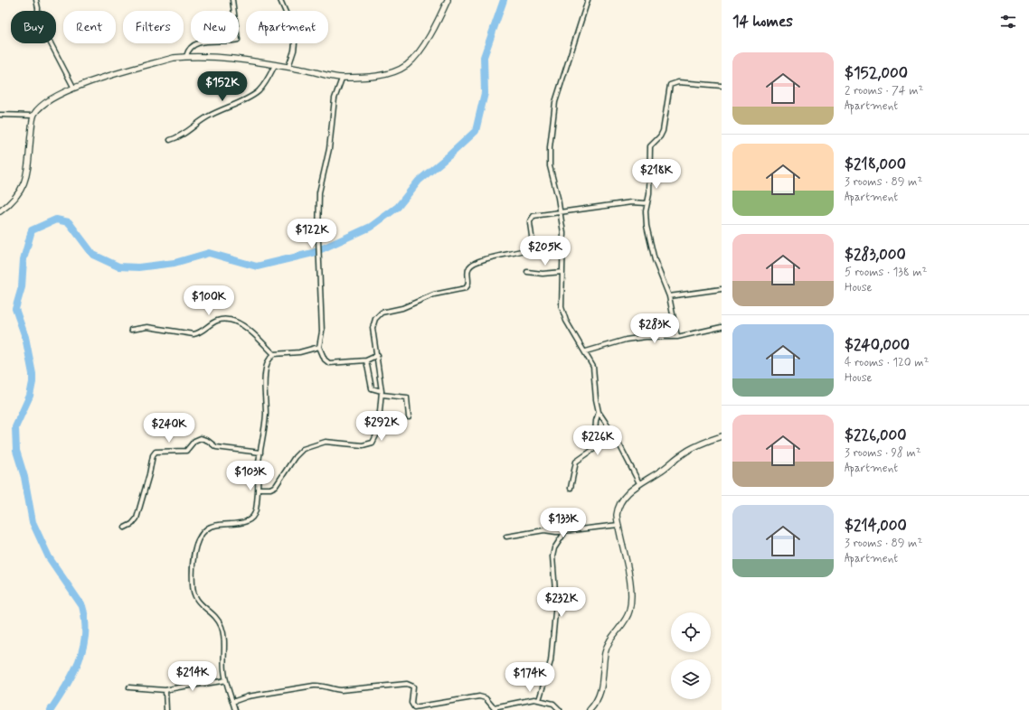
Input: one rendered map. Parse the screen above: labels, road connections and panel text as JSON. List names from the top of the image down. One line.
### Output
{"page":{"heading":"14 homes","chip":["Buy","Rent","Filters","New","Apartment"],"list":[{"name":"$152,000","note":"2 rooms · 74 m² · Apartment"},{"name":"$218,000","note":"3 rooms · 89 m² · Apartment"},{"name":"$283,000","note":"5 rooms · 138 m² · House"},{"name":"$240,000","note":"4 rooms · 120 m² · House"},{"name":"$226,000","note":"3 rooms · 98 m² · Apartment"},{"name":"$214,000","note":"3 rooms · 89 m² · Apartment"}],"price":["$152K","$218K","$122K","$205K","$100K","$283K","$292K","$240K","$226K","$103K","$133K","$232K","$214K","$174K"]}}
